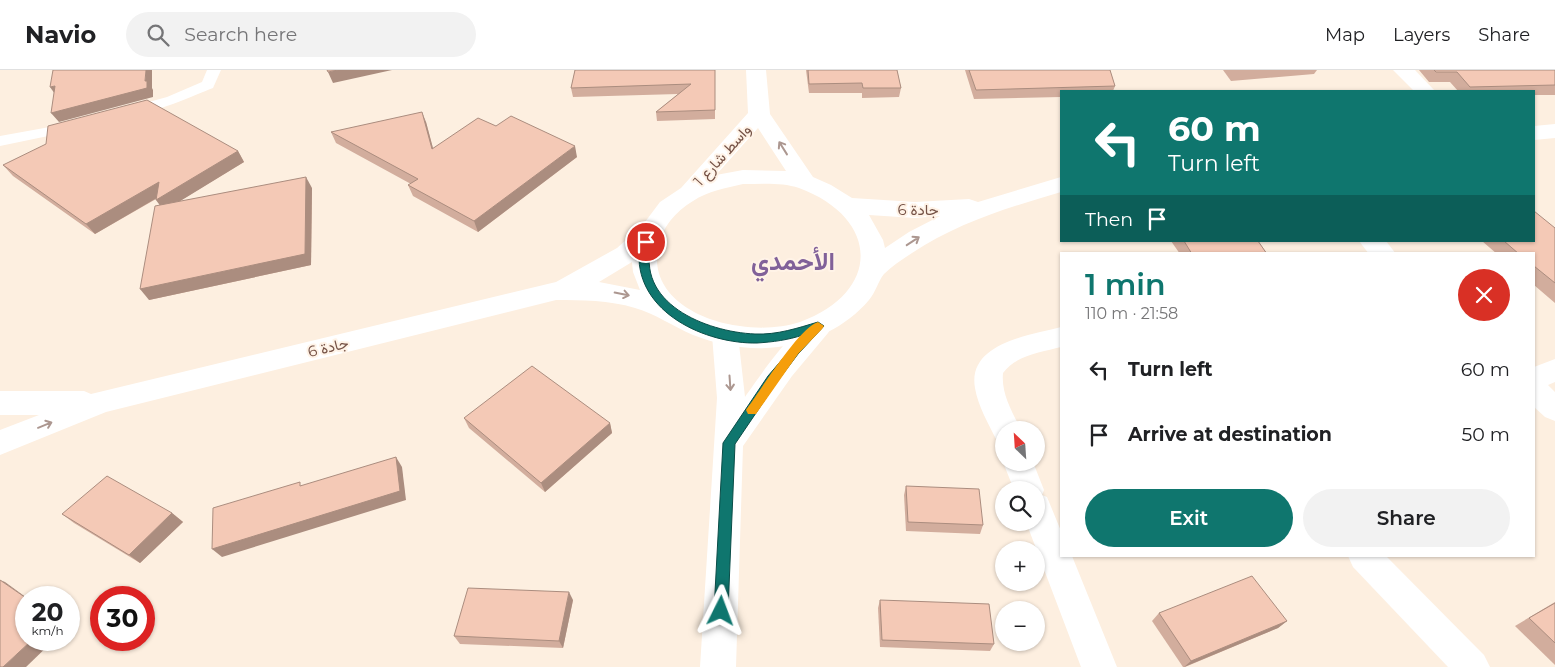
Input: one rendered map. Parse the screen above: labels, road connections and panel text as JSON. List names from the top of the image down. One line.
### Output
{"streets":{"main road":["واسط شارع 1","جادة 6"]},"districts":["الأحمدي"],"north":"top left","page":{"header":"Navio","search":"Search here","nav":["Map","Layers","Share"],"turn":["60 m","Turn left"],"then":"Then","heading":["1 min","110 m · 21:58"],"list":[{"name":"Turn left","value":"60 m"},{"name":"Arrive at destination","value":"50 m"}],"map_buttons":["+","−"],"buttons":["Exit","Share"],"speed":"20 km/h","limit":"30"}}
